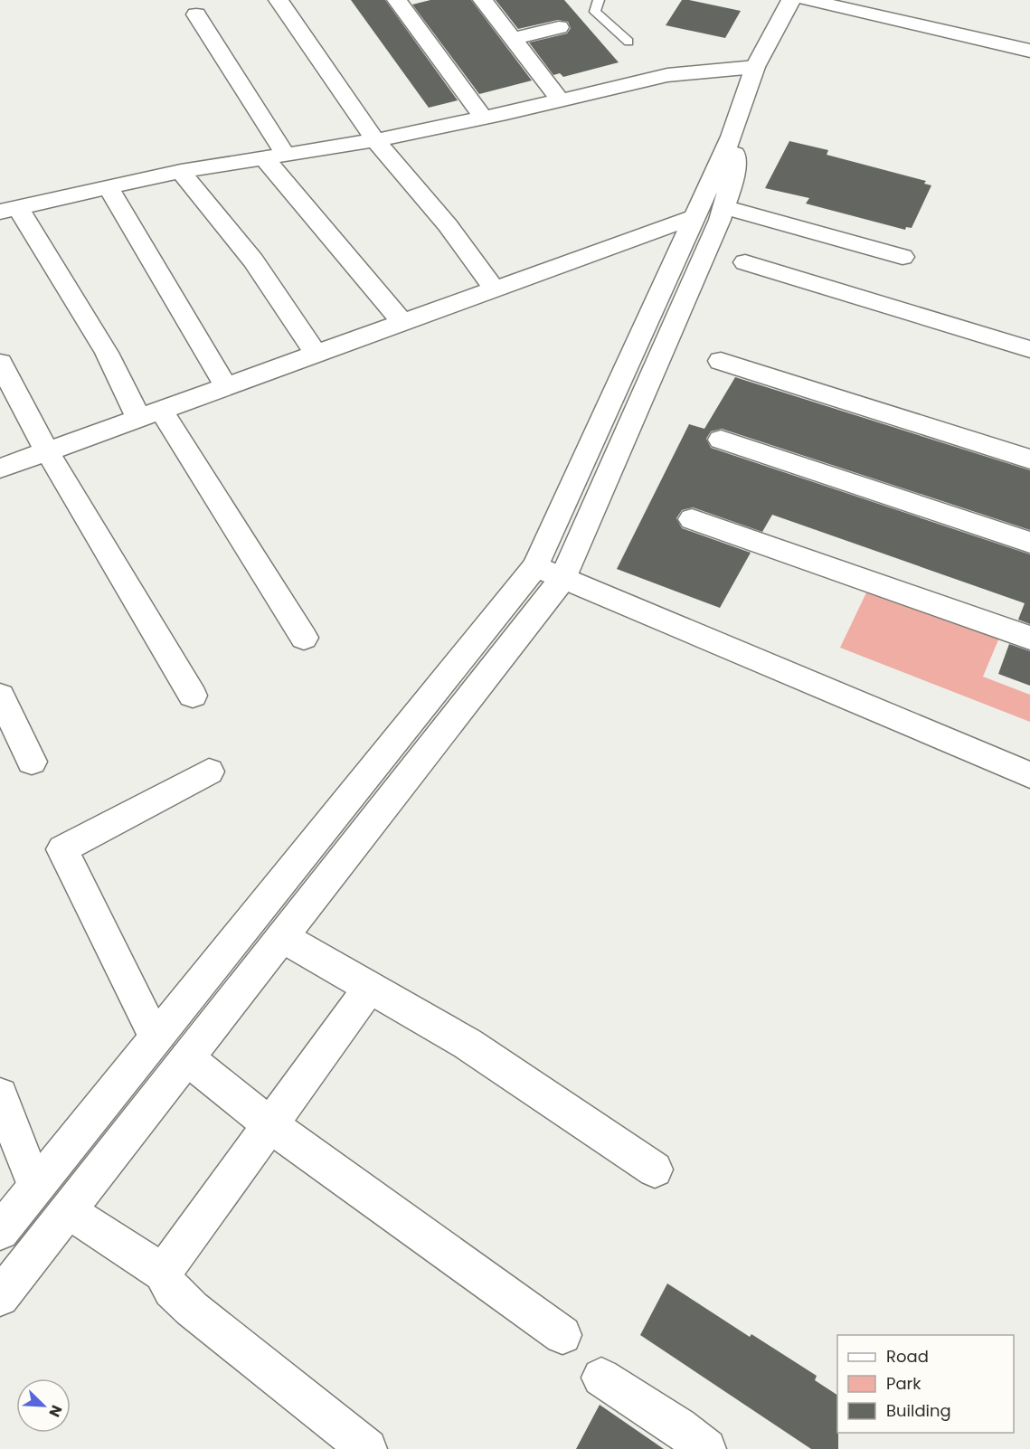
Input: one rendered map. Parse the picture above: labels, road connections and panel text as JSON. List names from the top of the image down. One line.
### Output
{"legend":["Road","Park","Building"],"north":"bottom right"}
